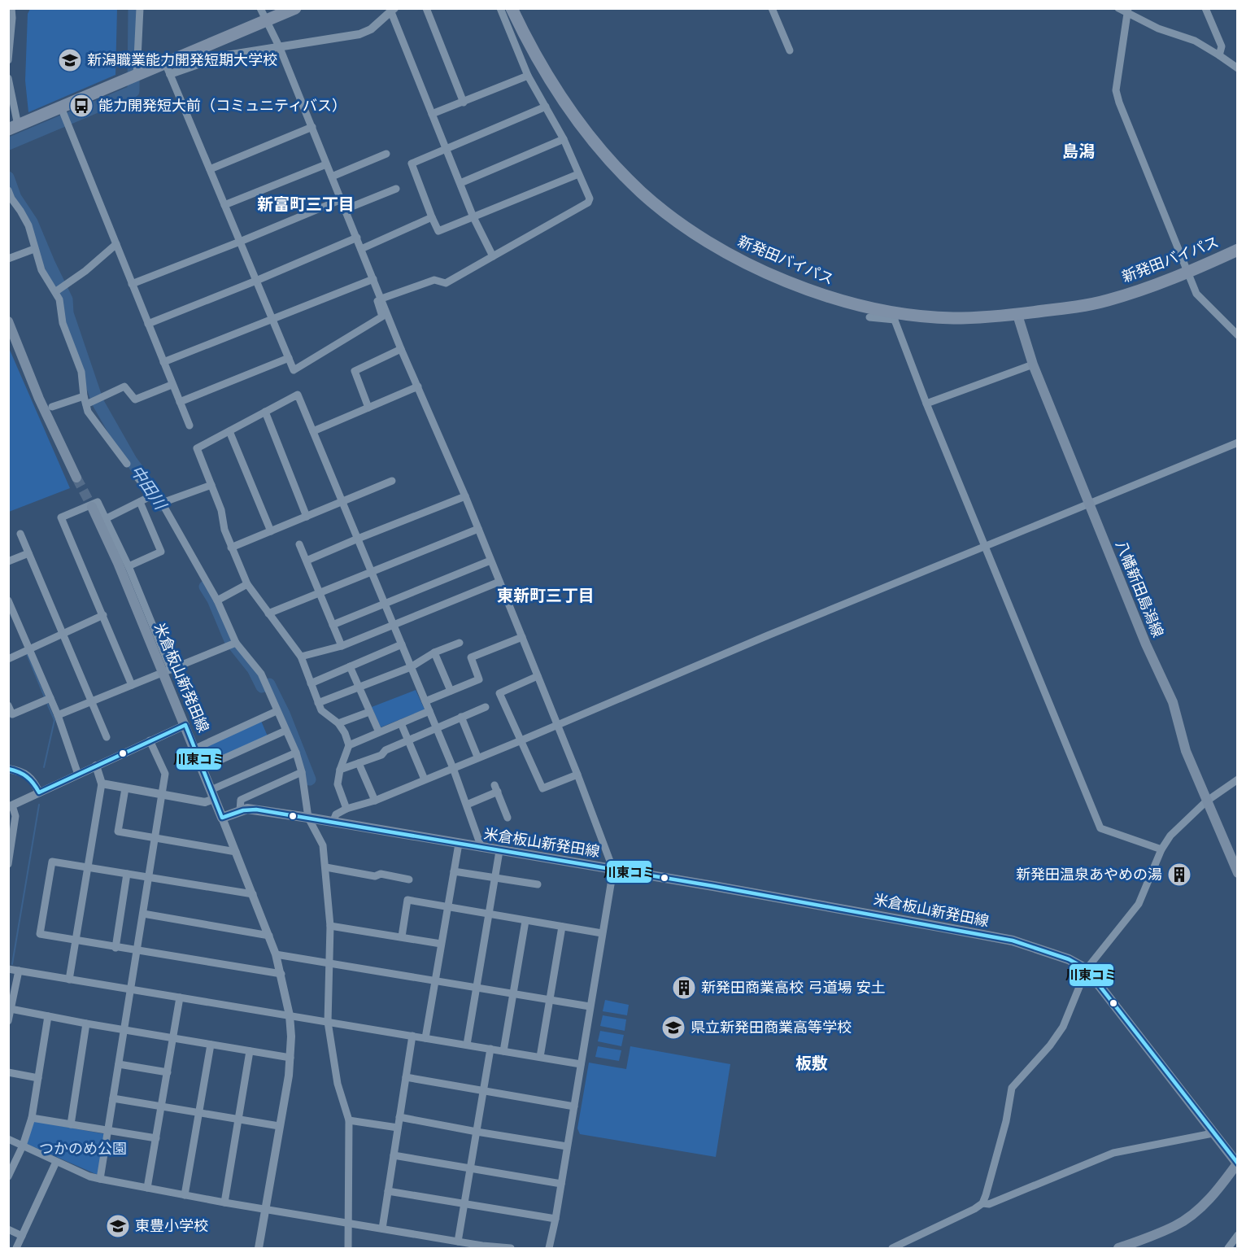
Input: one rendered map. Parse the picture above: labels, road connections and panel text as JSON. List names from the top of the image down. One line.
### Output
{"streets":{"highway":["新発田バイパス"],"main road":["八幡新田島潟線","米倉板山新発田線"]},"crossings":[["新発田バイパス","八幡新田島潟線"]],"districts":["島潟","新富町三丁目","東新町三丁目","板敷"],"water":["中田川"],"parks":["つかのめ公園"],"places":{"school or university":["新潟職業能力開発短期大学校","県立新発田商業高等学校","東豊小学校"],"bus stop":["能力開発短大前（コミュニティバス）"],"building":["新発田温泉あやめの湯","新発田商業高校 弓道場 安土"]},"lines":["transit line 川東コミ"]}
